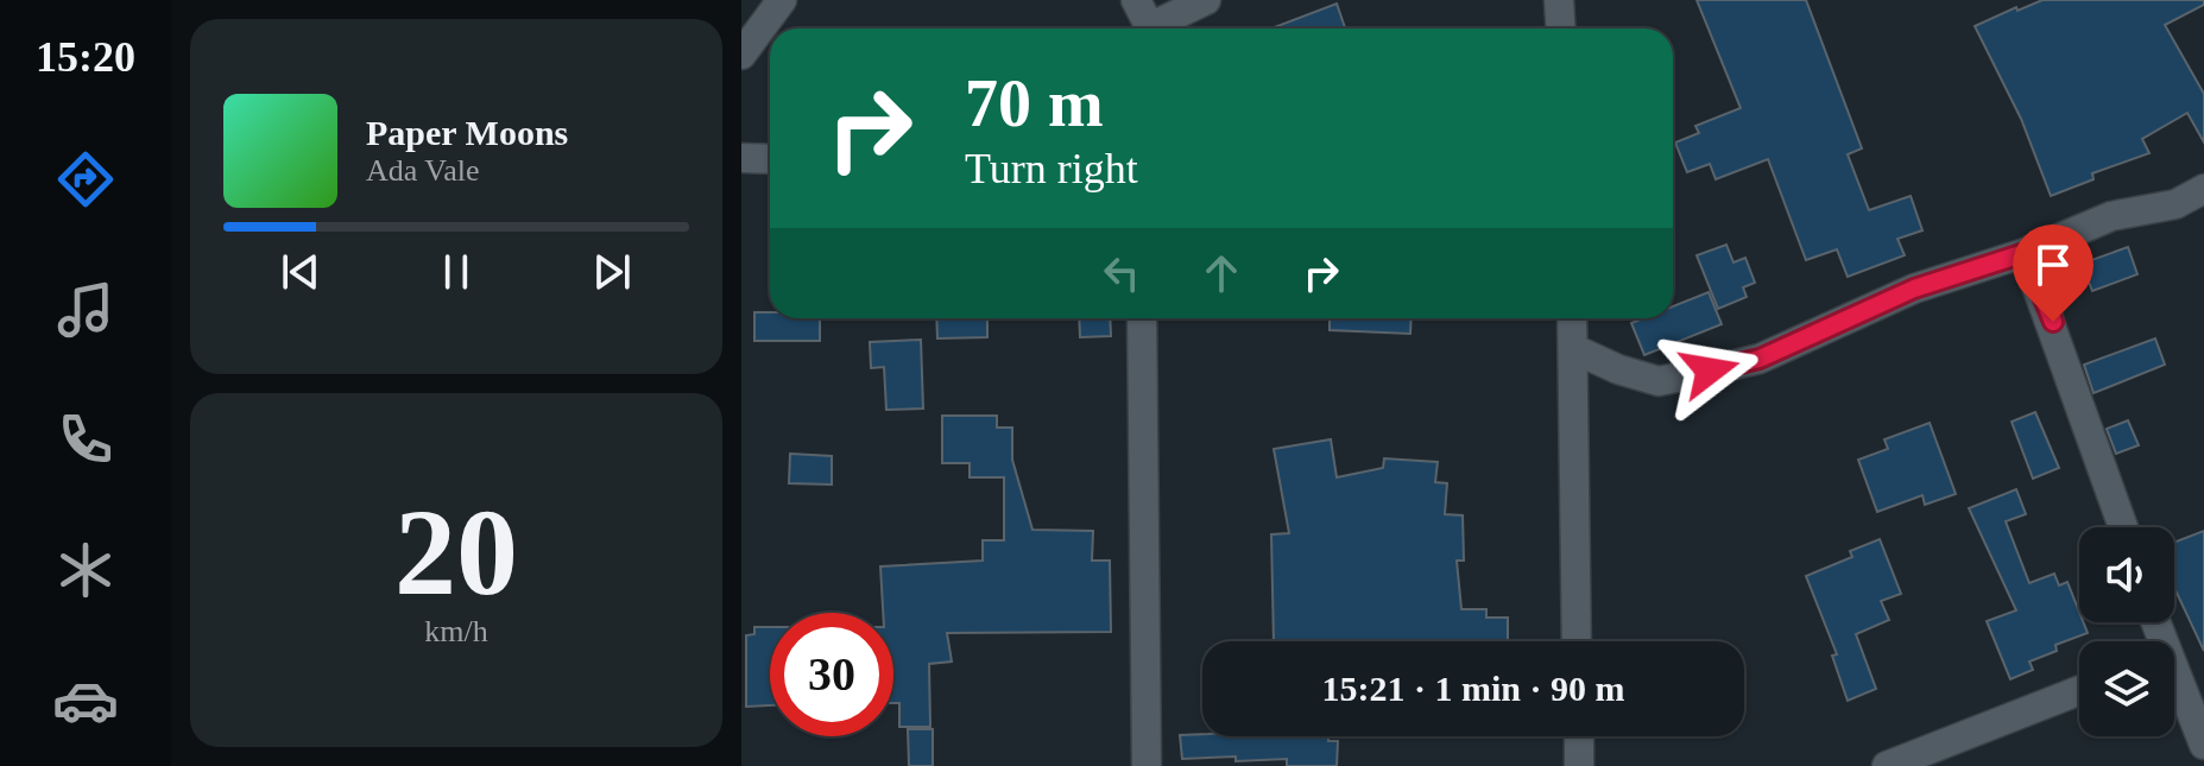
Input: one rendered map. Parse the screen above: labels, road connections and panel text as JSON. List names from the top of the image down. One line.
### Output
{"page":{"tabs":"15:20","turn":["70 m","Turn right"],"song":["Paper Moons","Ada Vale"],"tile":["20","km/h"],"limit":"30","trip":"15:21 · 1 min · 90 m"}}
